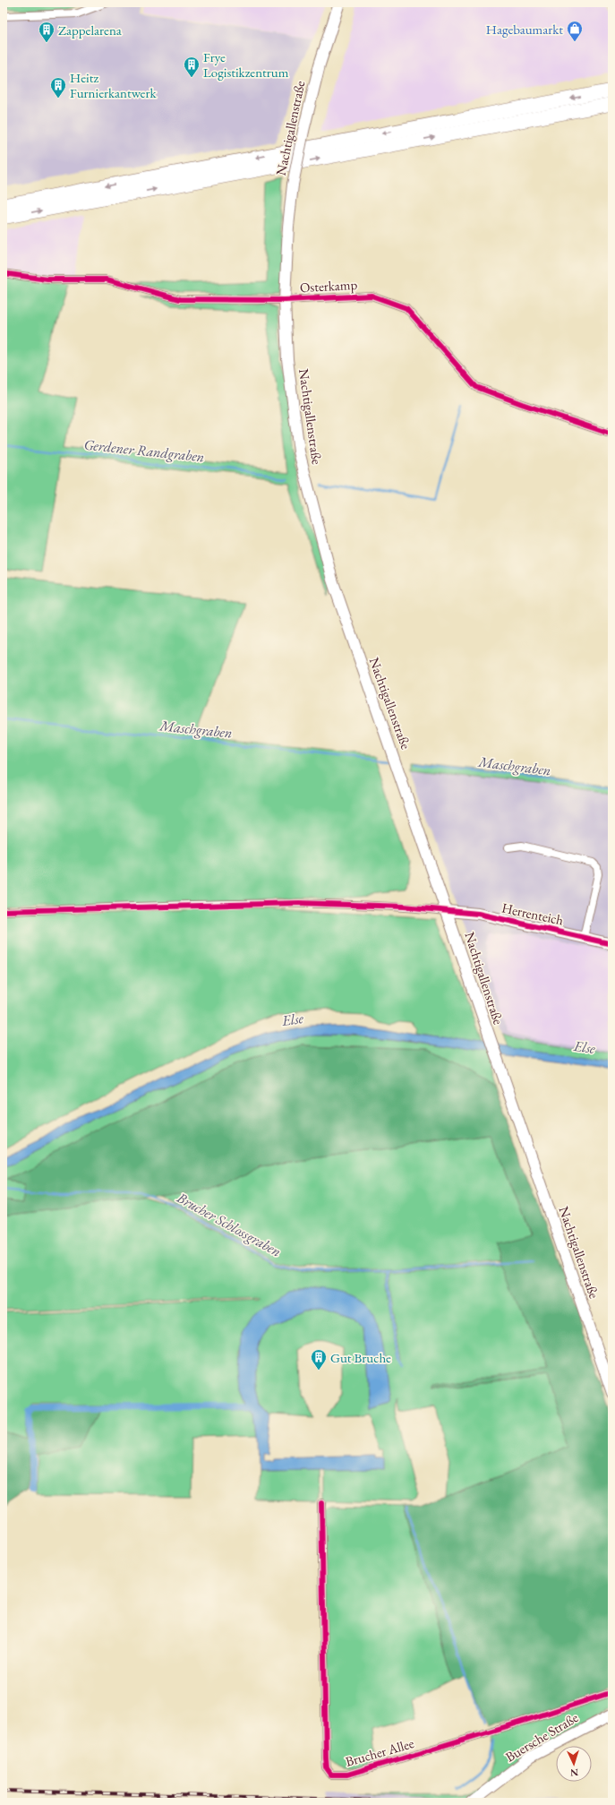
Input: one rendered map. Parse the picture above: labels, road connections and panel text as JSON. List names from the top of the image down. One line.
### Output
{"streets":{"main road":["Nachtigallenstraße","Herrenteich","Buersche Straße"],"street":["Osterkamp","Brucher Allee"]},"crossings":[["Nachtigallenstraße","Osterkamp"],["Nachtigallenstraße","Herrenteich"]],"water":["Gerdener Randgraben","Maschgraben","Else","Brucher Schlossgraben"],"places":{"shop":["Hagebaumarkt"],"building":["Zappelarena","Frye Logistikzentrum","Heitz Furnierkantwerk","Gut Bruche"]},"north":"bottom"}
